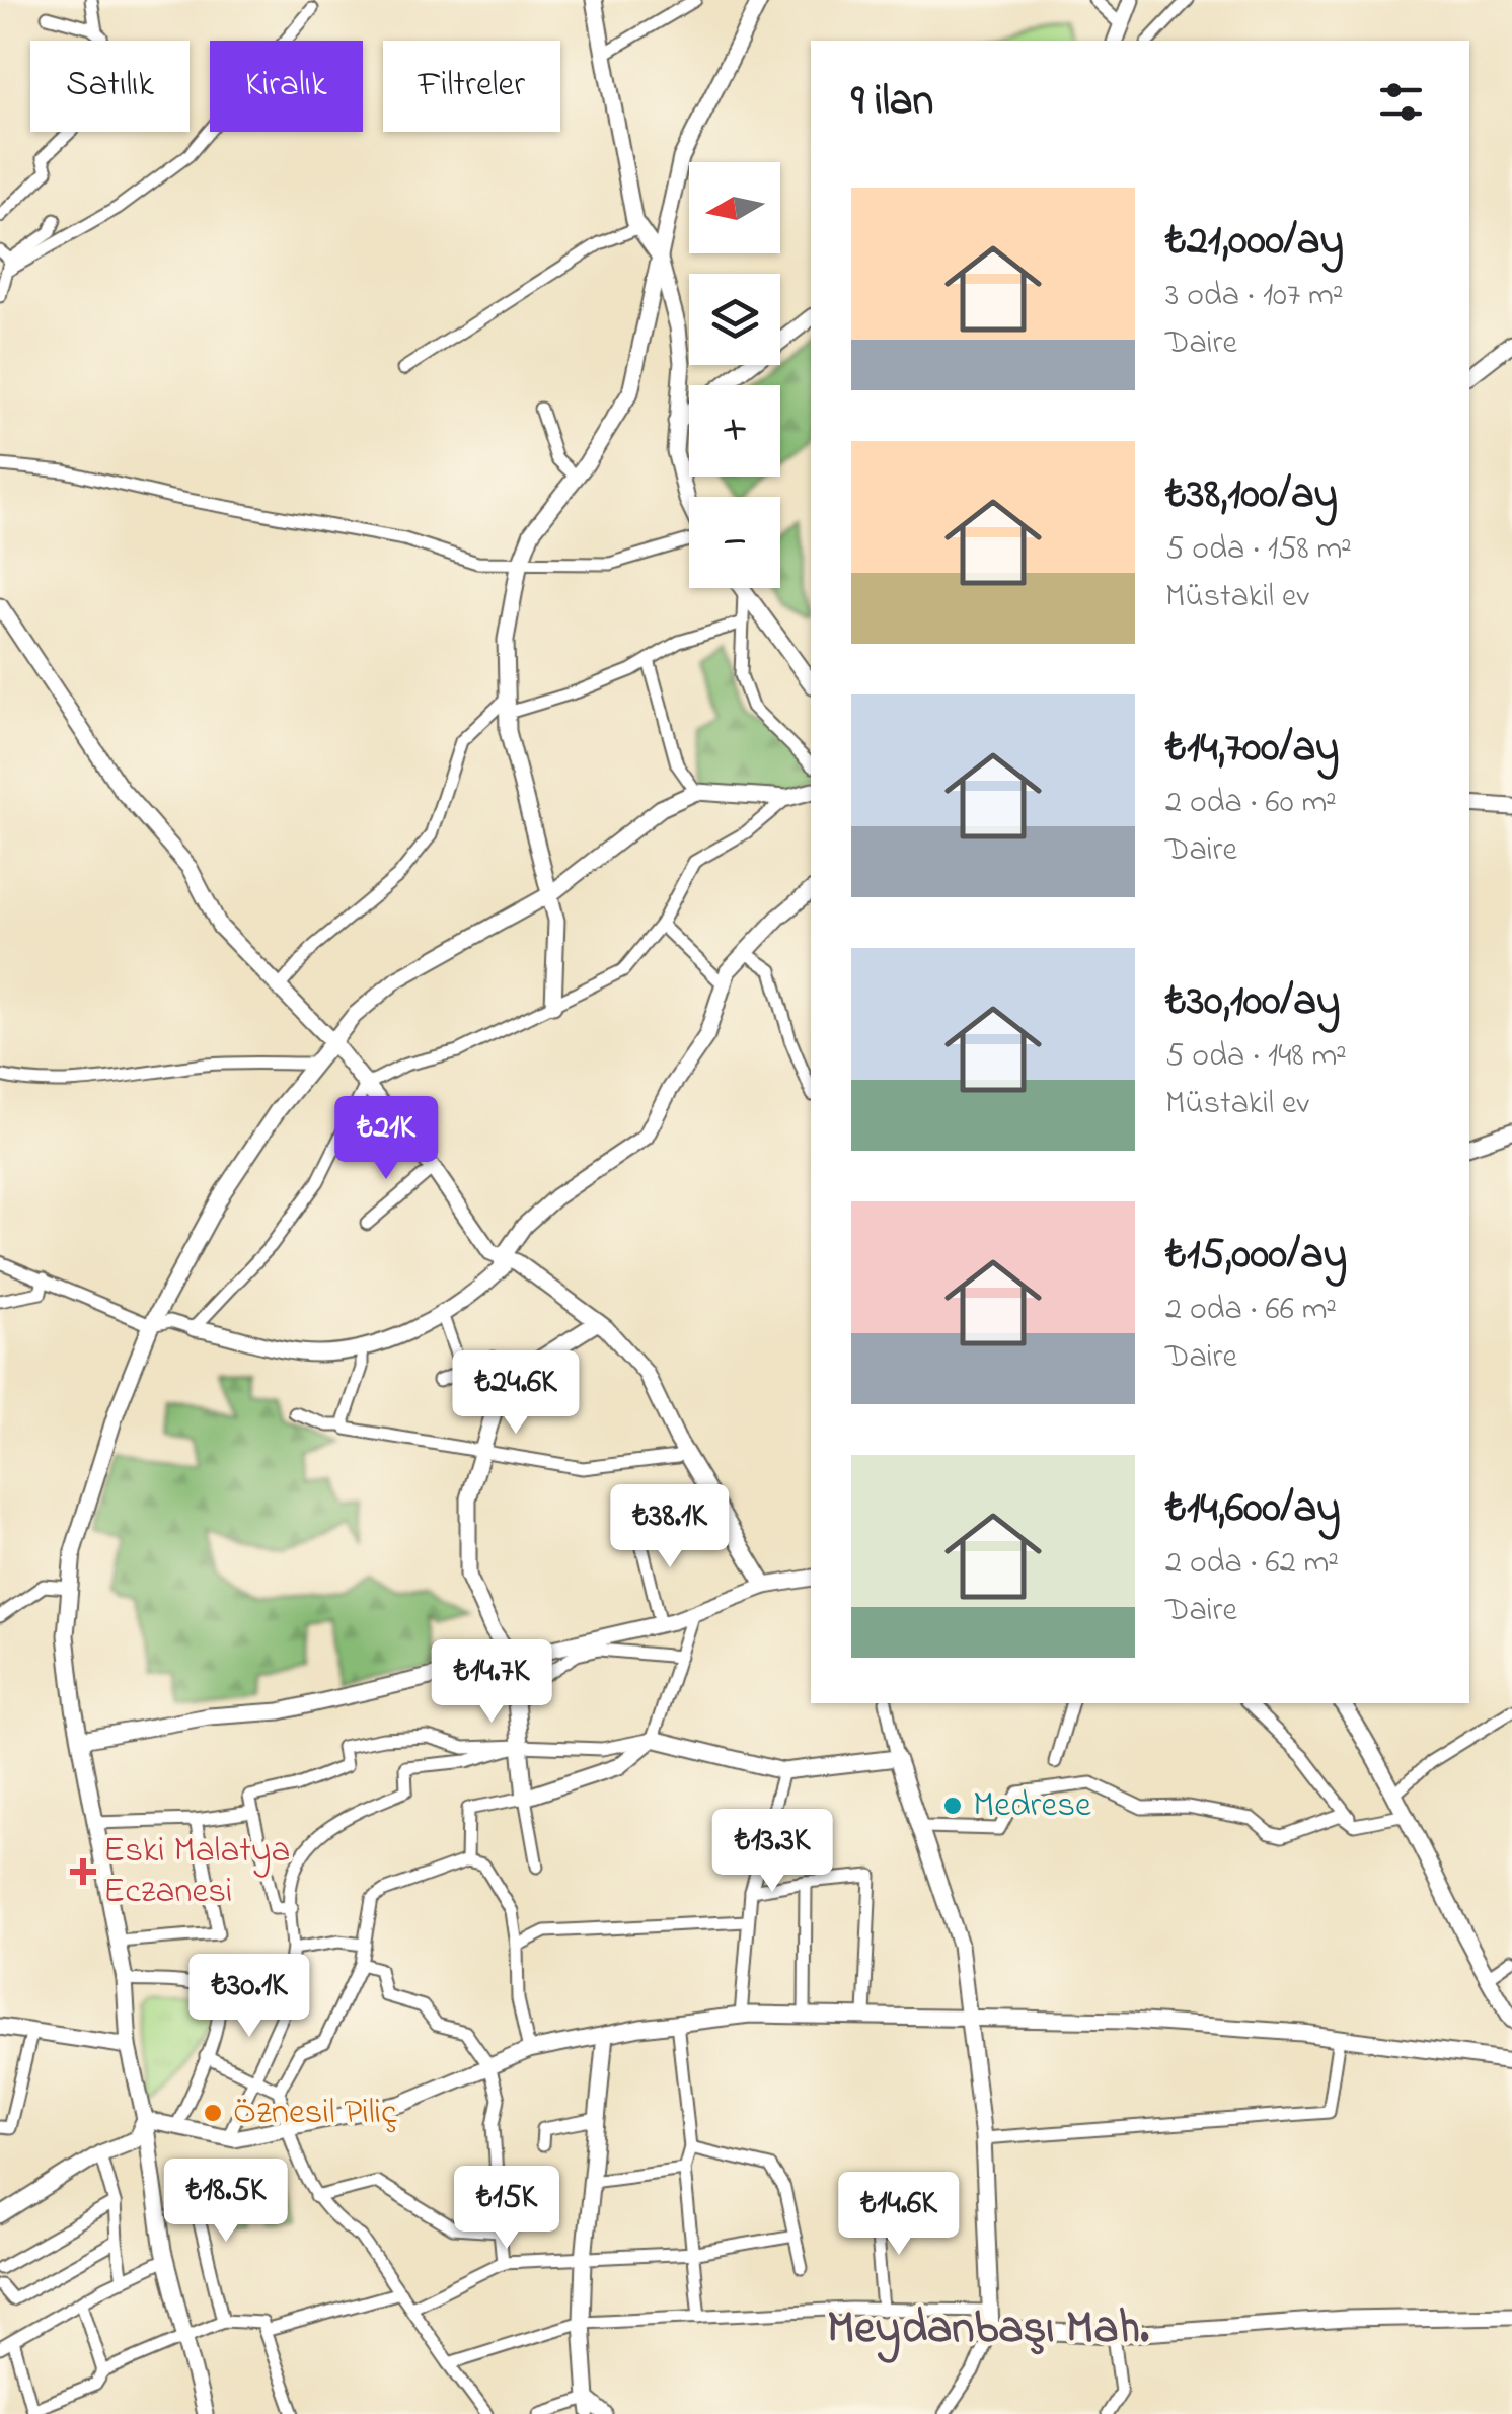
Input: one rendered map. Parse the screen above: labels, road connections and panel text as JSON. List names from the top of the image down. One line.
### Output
{"districts":["Meydanbaşı Mah."],"places":{"other":["Medrese","Öznesil Piliç"],"health":["Eski Malatya Eczanesi"]},"north":"left","page":{"chip":["Satılık","Kiralık","Filtreler"],"heading":"9 ilan","map_buttons":["+","−"],"list":[{"name":"₺21,000/ay","note":"3 oda · 107 m² · Daire"},{"name":"₺38,100/ay","note":"5 oda · 158 m² · Müstakil ev"},{"name":"₺14,700/ay","note":"2 oda · 60 m² · Daire"},{"name":"₺30,100/ay","note":"5 oda · 148 m² · Müstakil ev"},{"name":"₺15,000/ay","note":"2 oda · 66 m² · Daire"},{"name":"₺14,600/ay","note":"2 oda · 62 m² · Daire"}],"price":["₺21K","₺24.6K","₺38.1K","₺14.7K","₺13.3K","₺30.1K","₺18.5K","₺15K","₺14.6K"]}}
